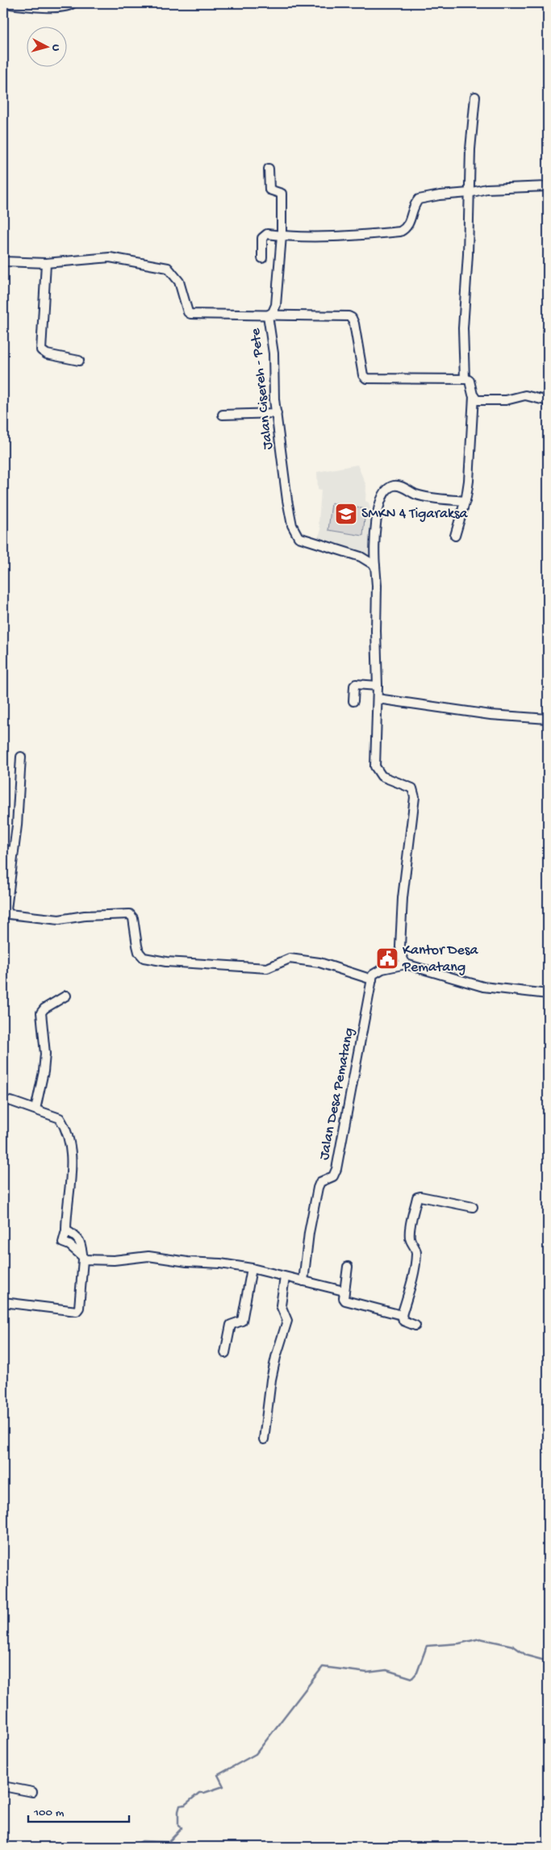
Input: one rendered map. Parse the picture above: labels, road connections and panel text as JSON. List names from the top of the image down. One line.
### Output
{"streets":{"street":["Jalan Cisereh - Pete","Jalan Desa Pematang"]},"places":{"school or university":["SMKN 4 Tigaraksa"],"public building":["Kantor Desa Pematang"]},"scale_bar":"100 m","north":"right"}
